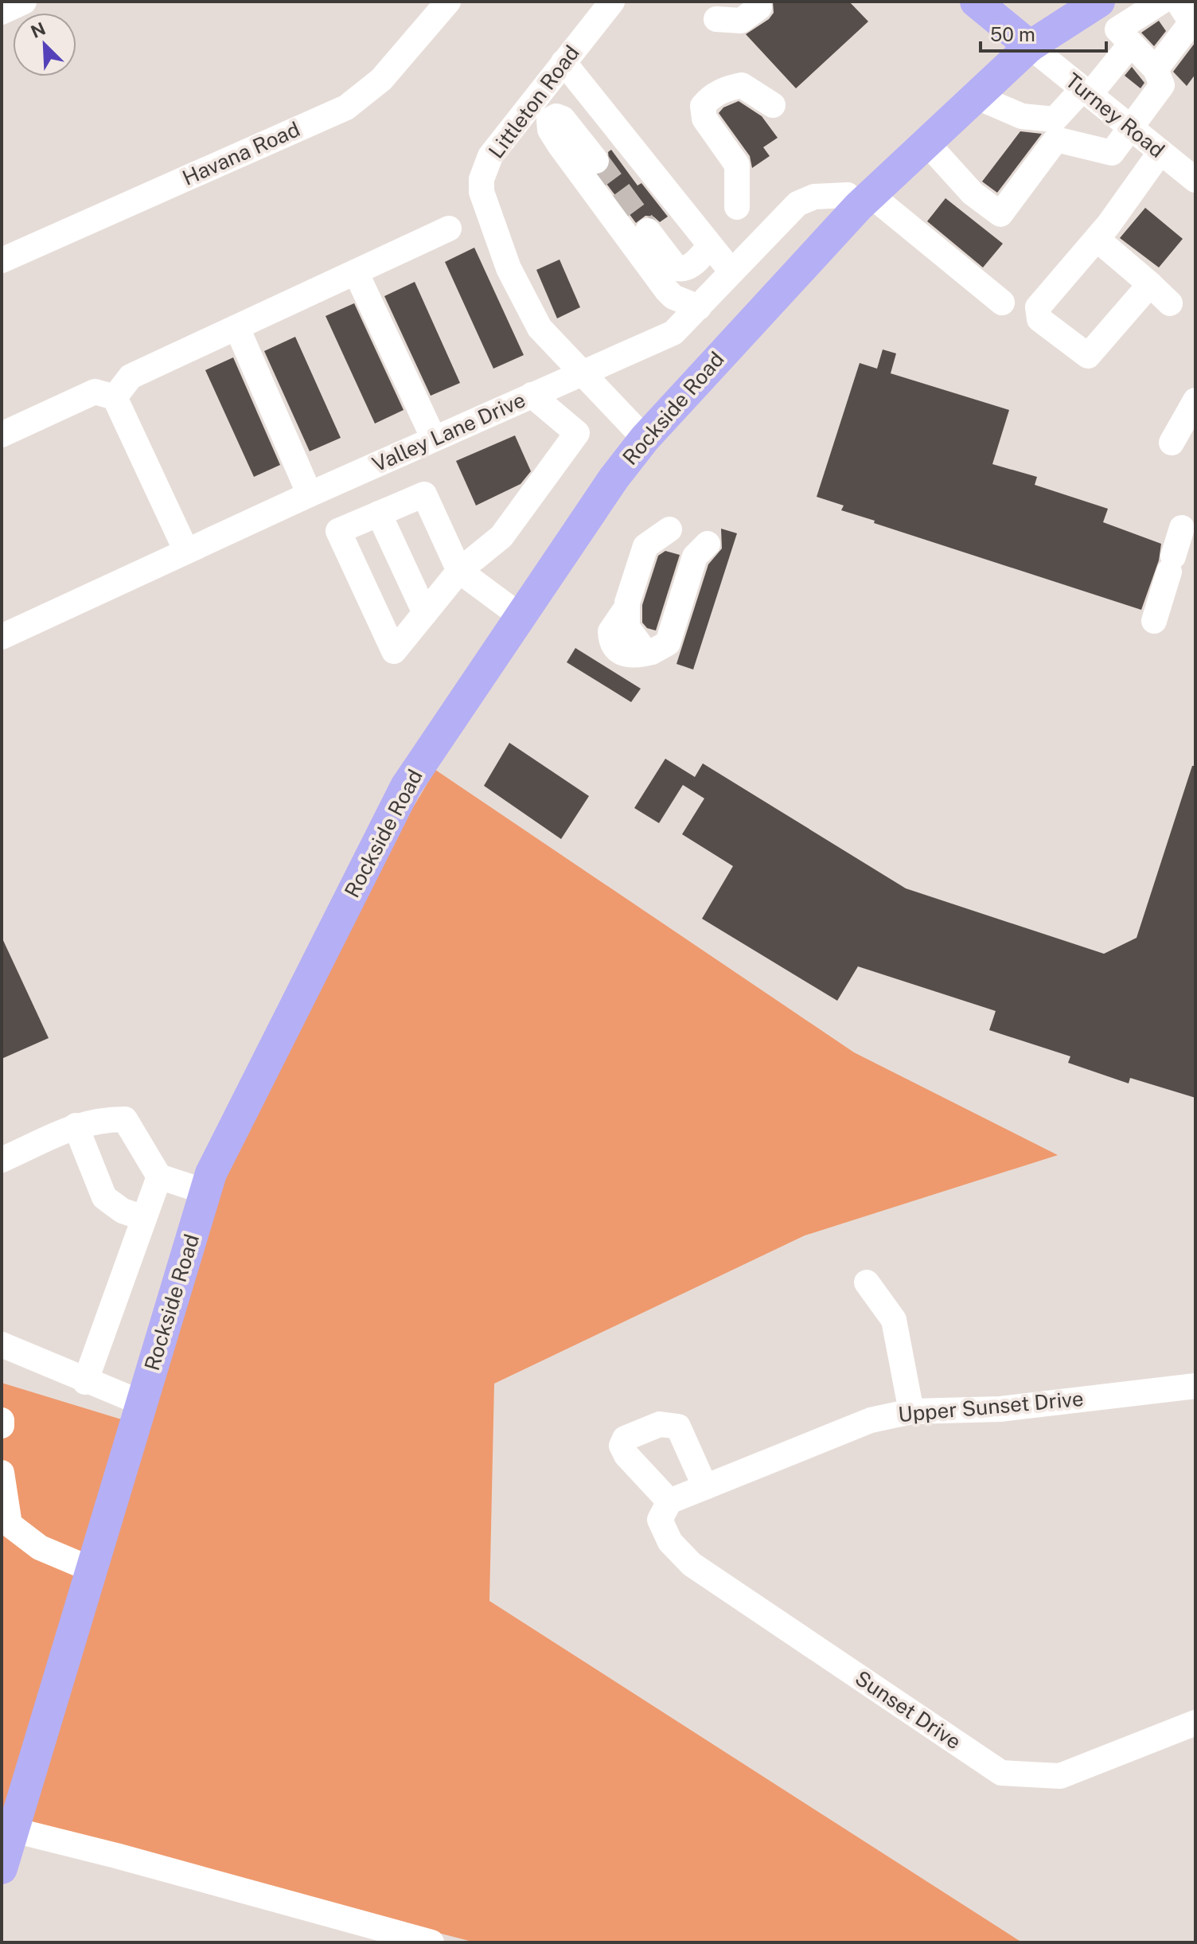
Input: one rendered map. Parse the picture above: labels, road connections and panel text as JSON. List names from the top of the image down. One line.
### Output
{"streets":{"main road":["Turney Road","Rockside Road"],"street":["Littleton Road","Havana Road","Valley Lane Drive","Upper Sunset Drive","Sunset Drive"]},"crossings":[["Littleton Road","Rockside Road"],["Littleton Road","Valley Lane Drive"],["Turney Road","Rockside Road"],["Rockside Road","Valley Lane Drive"],["Upper Sunset Drive","Sunset Drive"]],"scale_bar":"50 m","north":"top left"}
